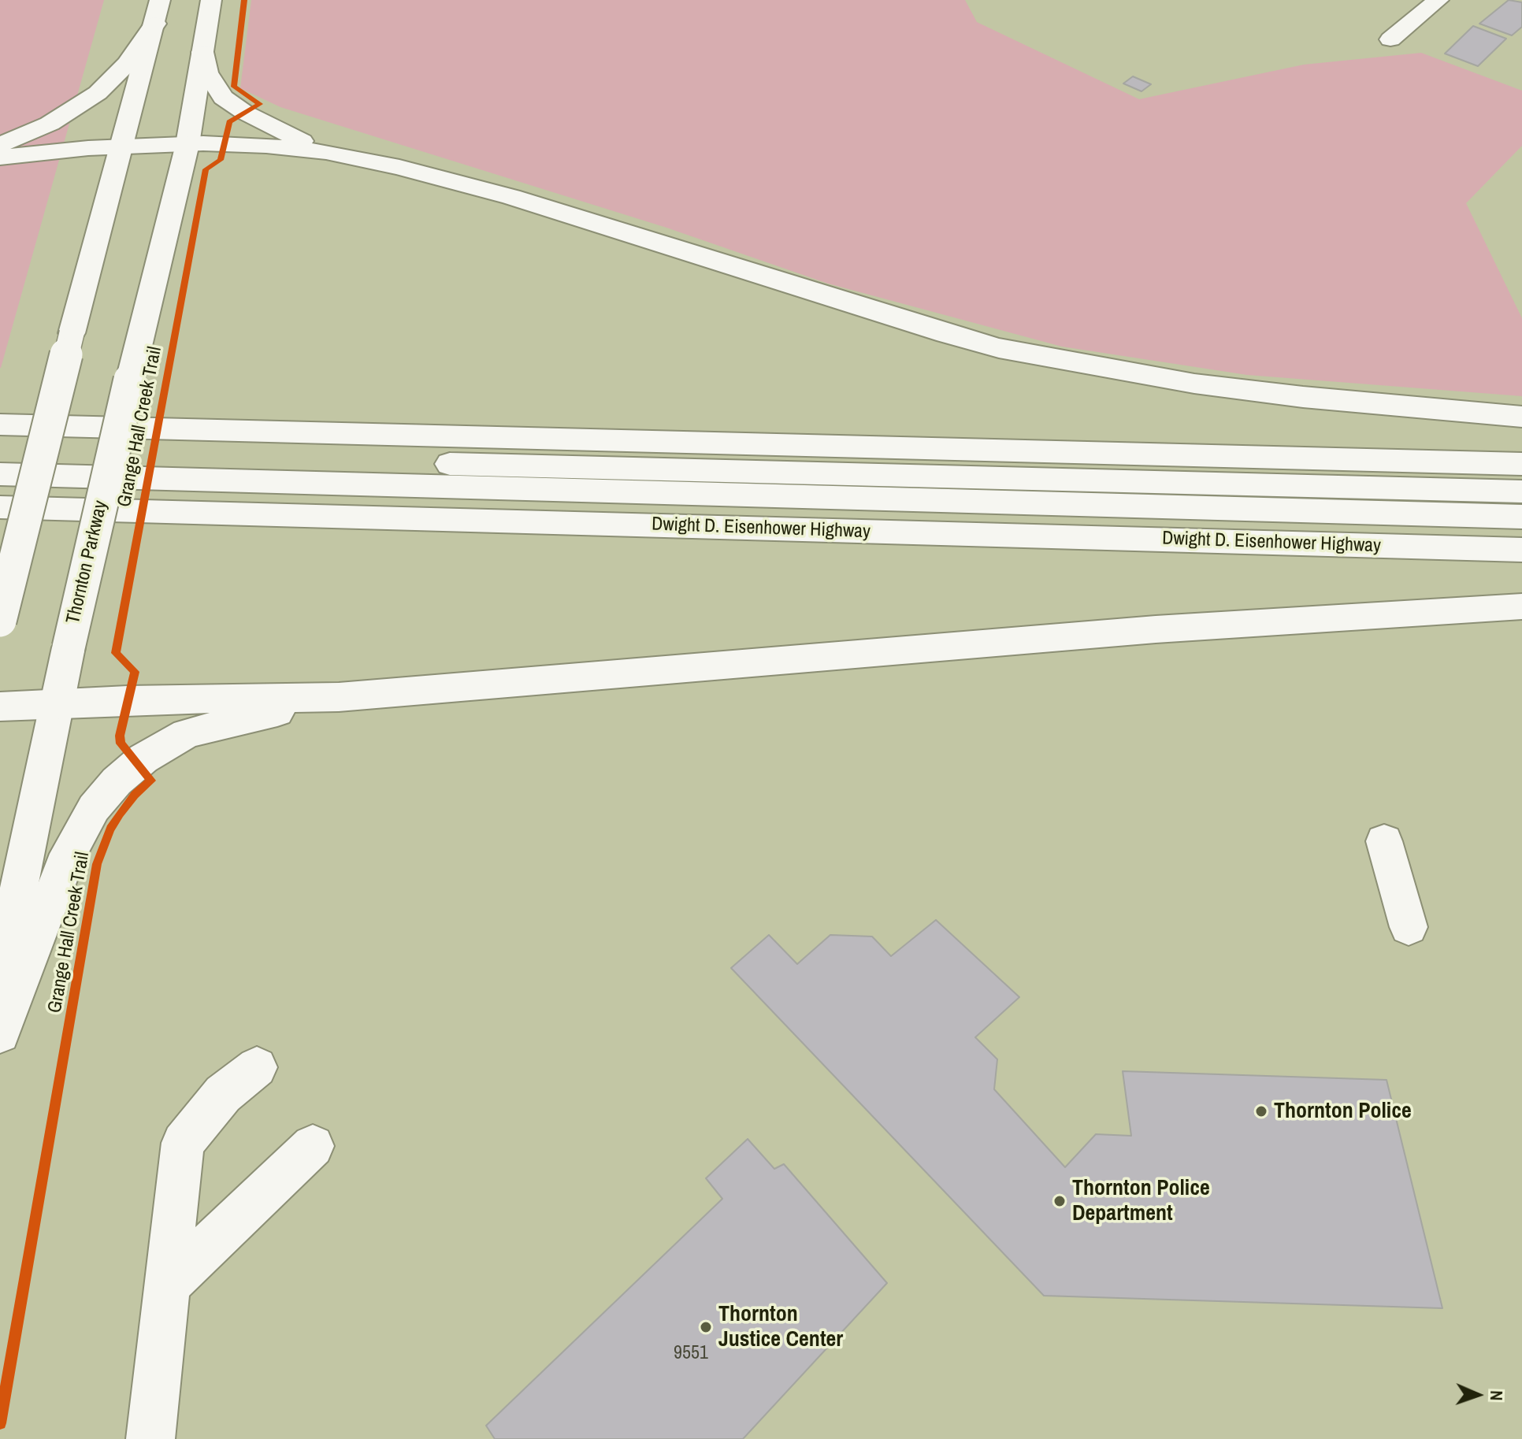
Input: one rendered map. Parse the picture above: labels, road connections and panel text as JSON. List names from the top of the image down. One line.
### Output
{"streets":{"main road":["Dwight D. Eisenhower Highway","Thornton Parkway"],"cycle path":["Grange Hall Creek Trail"]},"places":["Thornton Police","Thornton Police Department","Thornton Justice Center"],"house_numbers":["9551"],"north":"right"}
